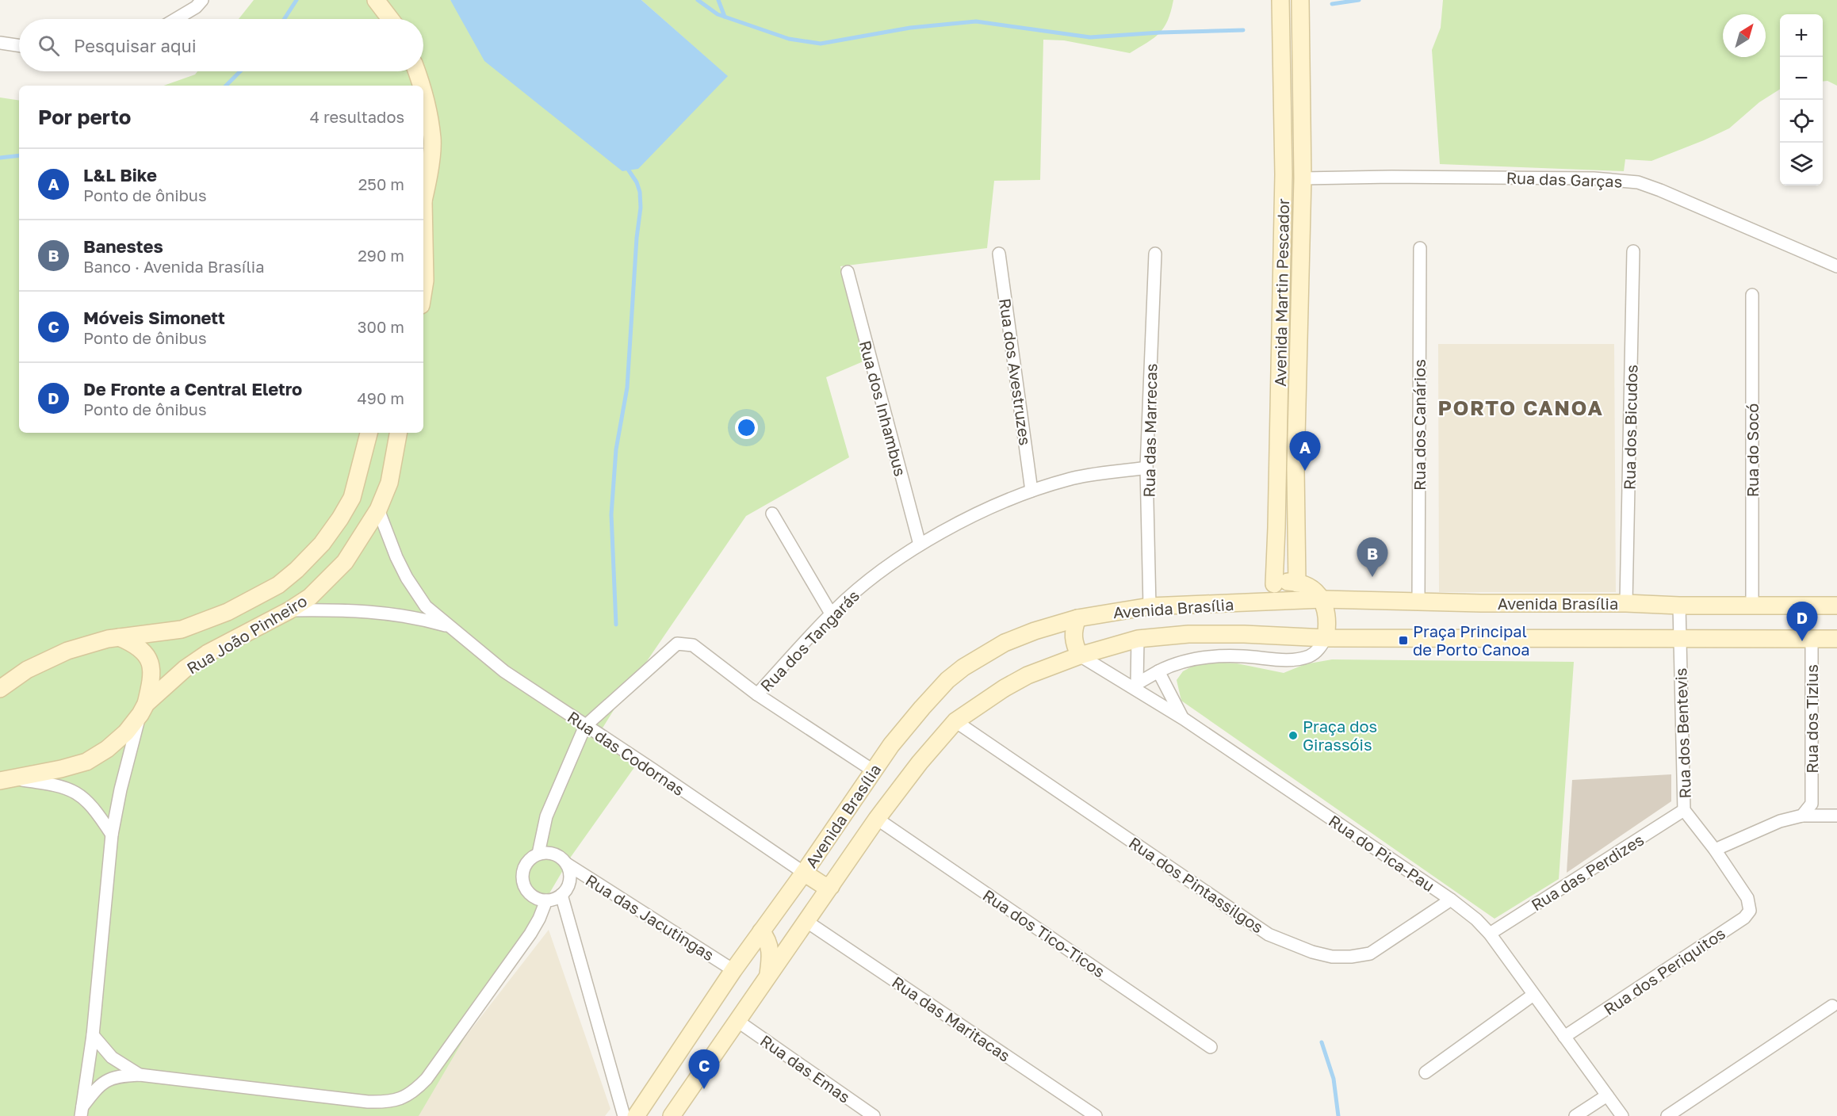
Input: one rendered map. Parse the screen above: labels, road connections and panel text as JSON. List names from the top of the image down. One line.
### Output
{"streets":{"street":["Rua das Garças","Avenida Martin Pescador","Rua dos Avestruzes","Rua dos Inhambus","Rua dos Canários","Rua dos Bicudos","Rua das Marrecas","Rua do Socó","Avenida Brasília","Rua João Pinheiro","Rua dos Tangarás","Rua dos Tizius","Rua dos Bentevis","Rua das Codornas","Rua do Pica-Pau","Rua das Perdizes","Rua dos Pintassilgos","Rua das Jacutingas","Rua dos Tico-Ticos","Rua dos Periquitos","Rua das Maritacas","Rua das Emas"]},"crossings":[["Rua das Garças","Avenida Martin Pescador"],["Rua dos Avestruzes","Rua dos Tangarás"],["Rua dos Inhambus","Rua dos Tangarás"],["Rua dos Canários","Avenida Brasília"],["Rua dos Bicudos","Avenida Brasília"],["Rua das Marrecas","Avenida Brasília"],["Rua das Marrecas","Rua dos Tangarás"],["Rua do Socó","Avenida Brasília"],["Avenida Brasília","Rua dos Tizius"],["Avenida Brasília","Rua dos Bentevis"],["Avenida Brasília","Rua das Codornas"],["Avenida Brasília","Rua do Pica-Pau"],["Avenida Brasília","Rua dos Pintassilgos"],["Avenida Brasília","Rua das Jacutingas"],["Avenida Brasília","Rua dos Tico-Ticos"],["Avenida Brasília","Rua das Maritacas"],["Avenida Brasília","Rua das Emas"],["Rua João Pinheiro","Rua das Codornas"],["Rua dos Bentevis","Rua das Perdizes"],["Rua dos Bentevis","Rua dos Periquitos"],["Rua do Pica-Pau","Rua das Perdizes"],["Rua do Pica-Pau","Rua dos Pintassilgos"],["Rua do Pica-Pau","Rua dos Periquitos"]],"districts":["PORTO CANOA"],"places":{"transit":["Praça Principal de Porto Canoa"],"other":["Praça dos Girassóis"]},"north":"top right","page":{"map_buttons":["+","−"],"search":"Pesquisar aqui","heading":["Por perto","4 resultados"],"list":[{"mark":"A","name":"L&L Bike","note":"Ponto de ônibus","value":"250 m"},{"mark":"B","name":"Banestes","note":"Banco · Avenida Brasília","value":"290 m"},{"mark":"C","name":"Móveis Simonett","note":"Ponto de ônibus","value":"300 m"},{"mark":"D","name":"De Fronte a Central Eletro","note":"Ponto de ônibus","value":"490 m"}],"pins":["A","B","D","C"]}}
